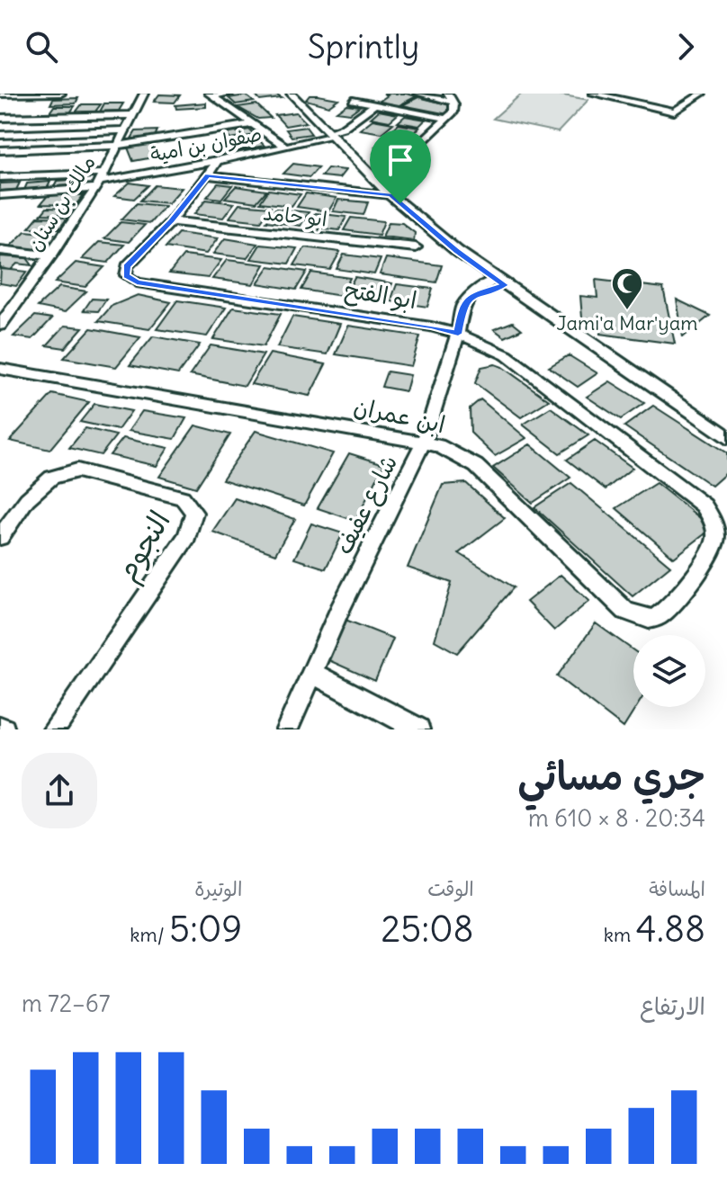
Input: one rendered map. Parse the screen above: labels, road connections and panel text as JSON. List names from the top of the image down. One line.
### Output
{"streets":{"street":["صفوان بن امية","مالك بن سنان","ابو حامد","ابو الفتح","ابن عمران","شارع عفيف","النجوم"]},"crossings":[["صفوان بن امية","مالك بن سنان"],["صفوان بن امية","ابو الفتح"],["ابو حامد","ابو الفتح"],["ابو الفتح","ابن عمران"],["ابو الفتح","شارع عفيف"],["ابن عمران","شارع عفيف"]],"places":{"mosque":["Jami'a Mar'yam"]},"page":{"header":"Sprintly","heading":["جري مسائي","20:34 · 8 × 610 m"],"stats":[["المسافة","4.88 km"],["الوقت","25:08"],["الوتيرة","5:09 /km"]],"chart":["الارتفاع","67–72 m"]}}
